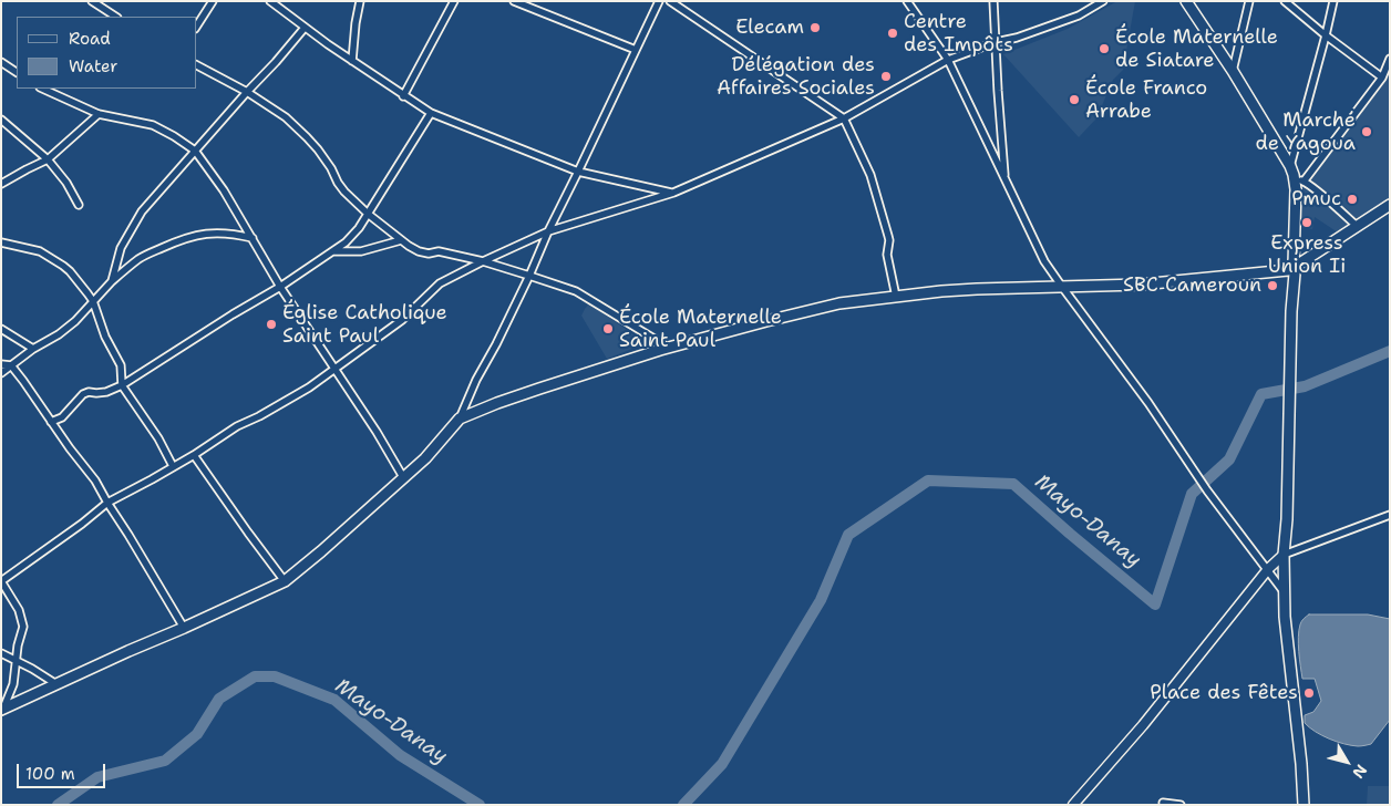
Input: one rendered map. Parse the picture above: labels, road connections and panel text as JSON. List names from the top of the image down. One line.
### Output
{"water":["Mayo-Danay"],"places":["Elecam","Centre des Impôts","École Maternelle de Siatare","Délégation des Affaires Sociales","École Franco Arrabe","Marché de Yagoua","Pmuc","Express Union Ii","SBC Cameroun","Église Catholique Saint Paul","École Maternelle Saint Paul","Place des Fêtes"],"legend":["Road","Water"],"scale_bar":"100 m","north":"bottom right"}
